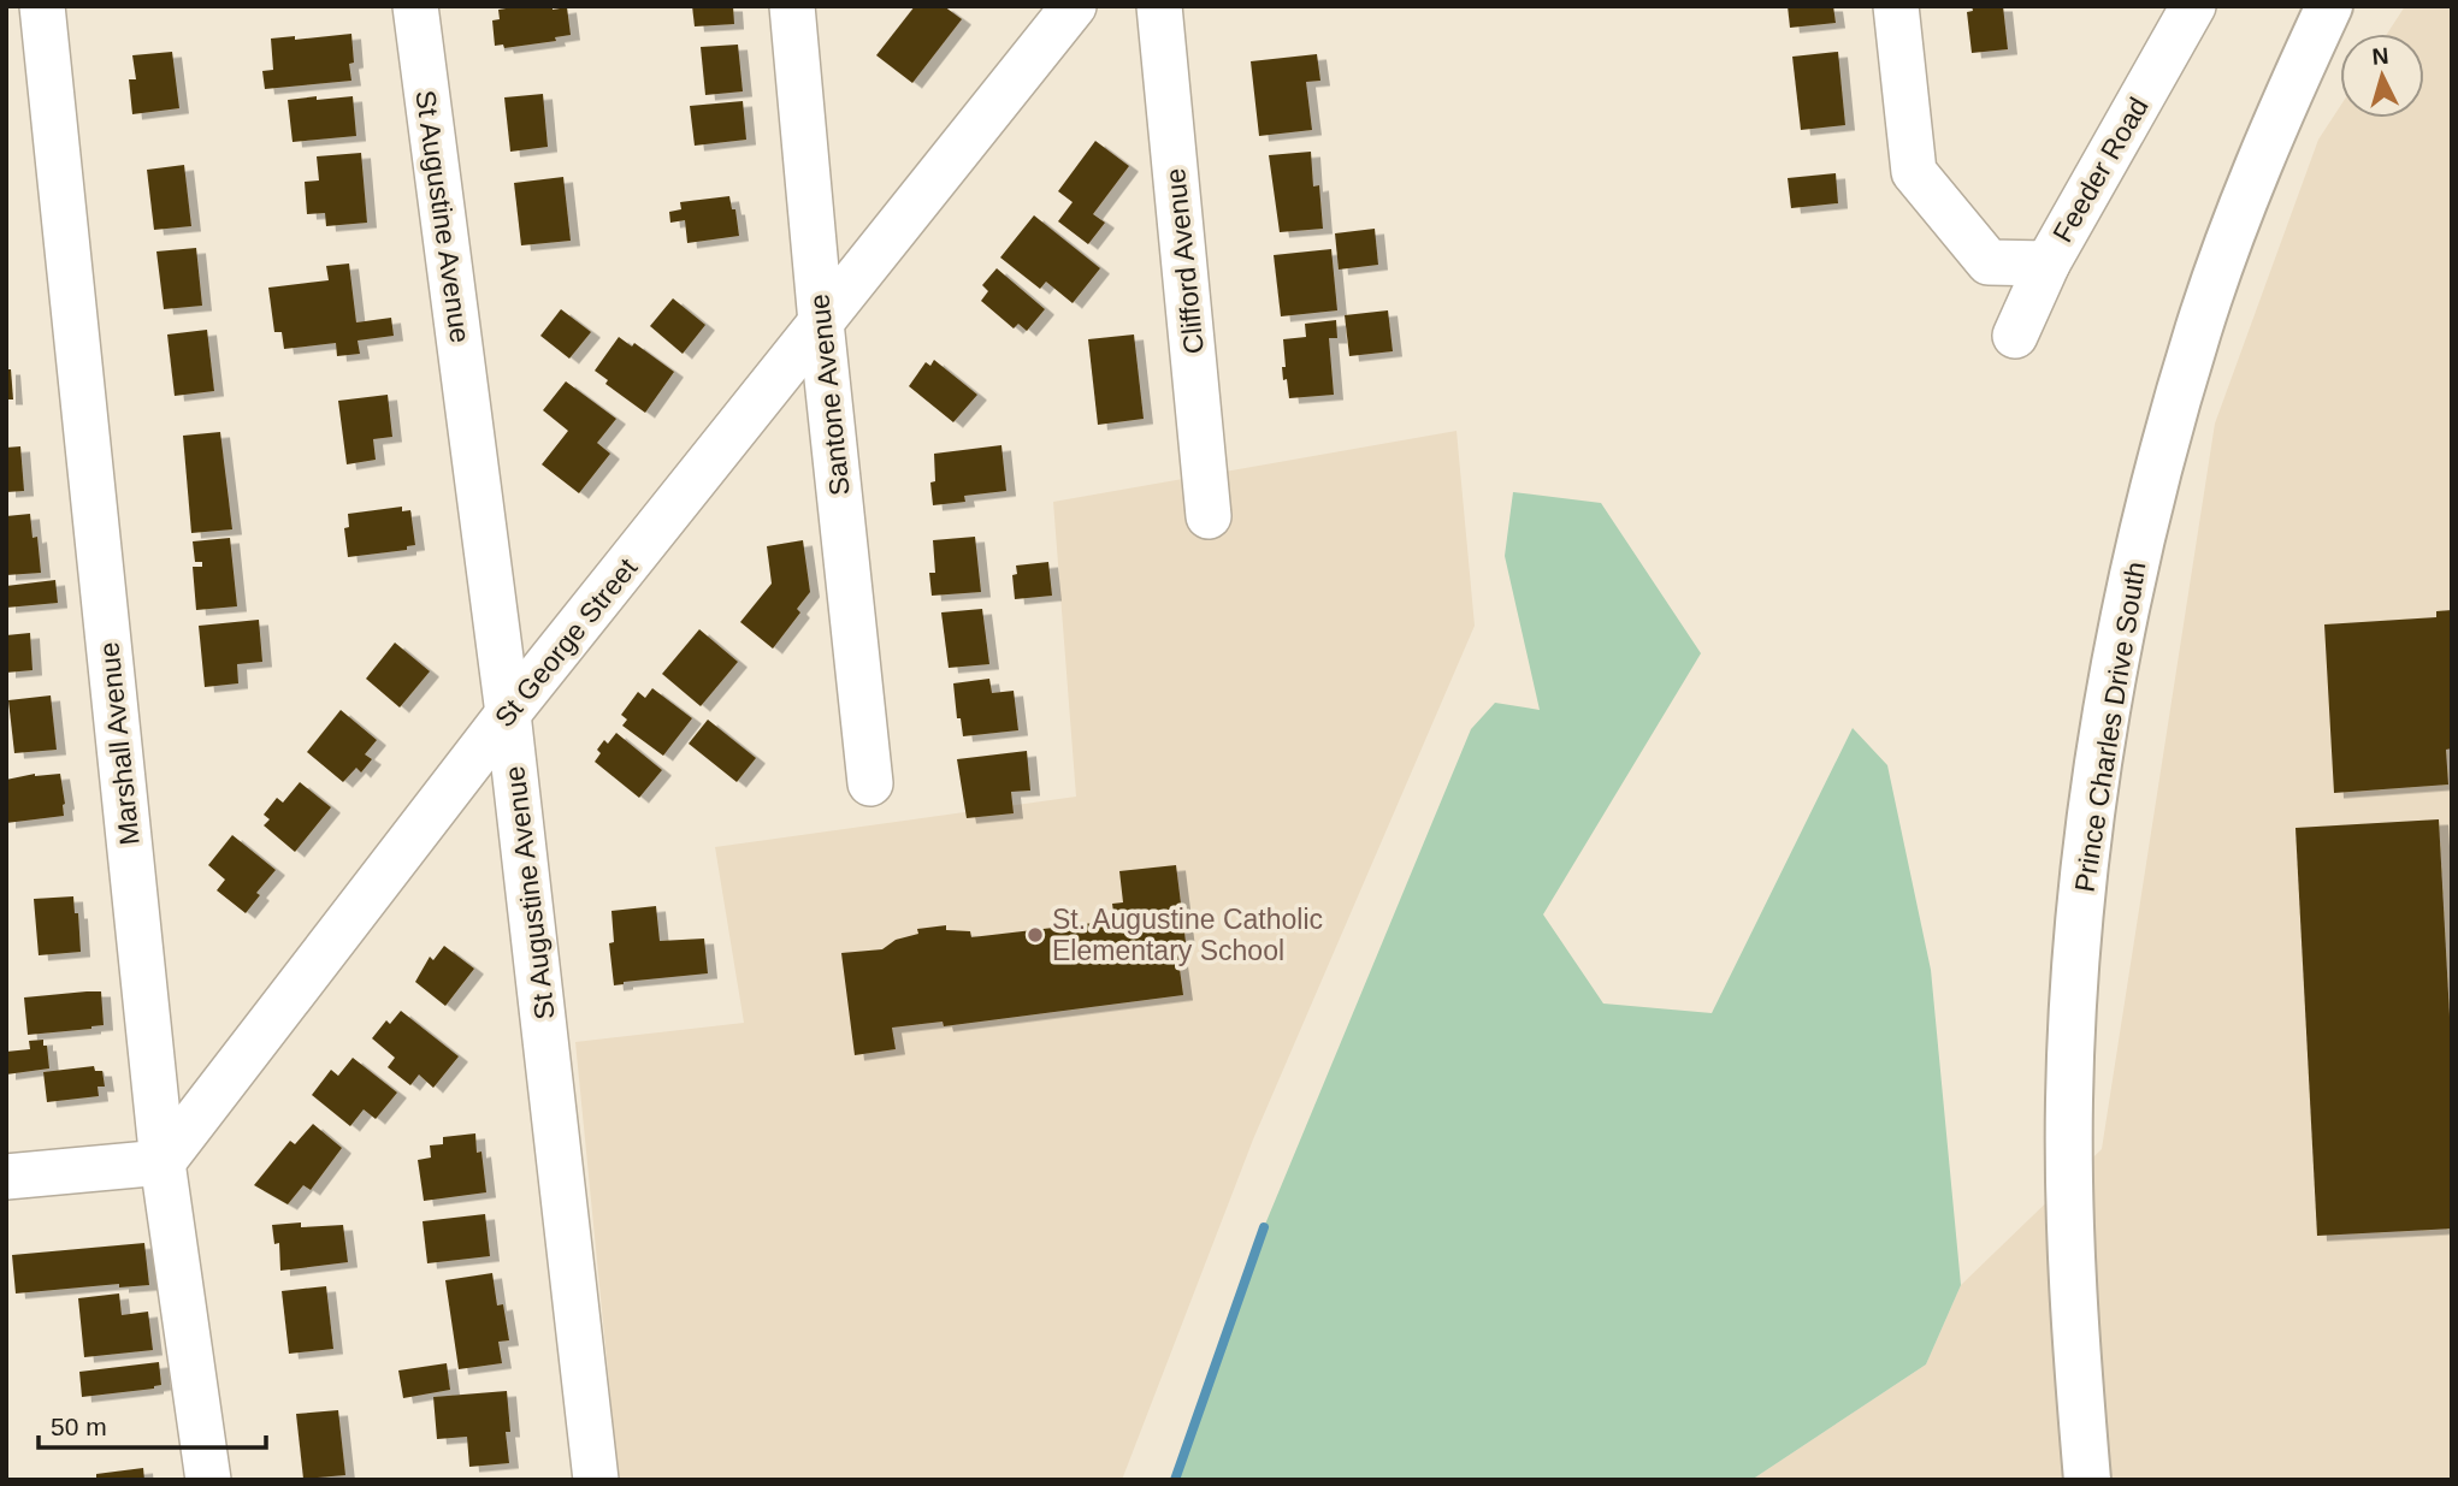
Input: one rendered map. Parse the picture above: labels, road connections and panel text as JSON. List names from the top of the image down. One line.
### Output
{"streets":{"main road":["Prince Charles Drive South"],"street":["Feeder Road","St Augustine Avenue","Clifford Avenue","Santone Avenue","St George Street","Marshall Avenue"]},"crossings":[["St Augustine Avenue","St George Street"],["Santone Avenue","St George Street"],["St George Street","Marshall Avenue"]],"places":["St. Augustine Catholic Elementary School"],"scale_bar":"50 m","north":"top"}
